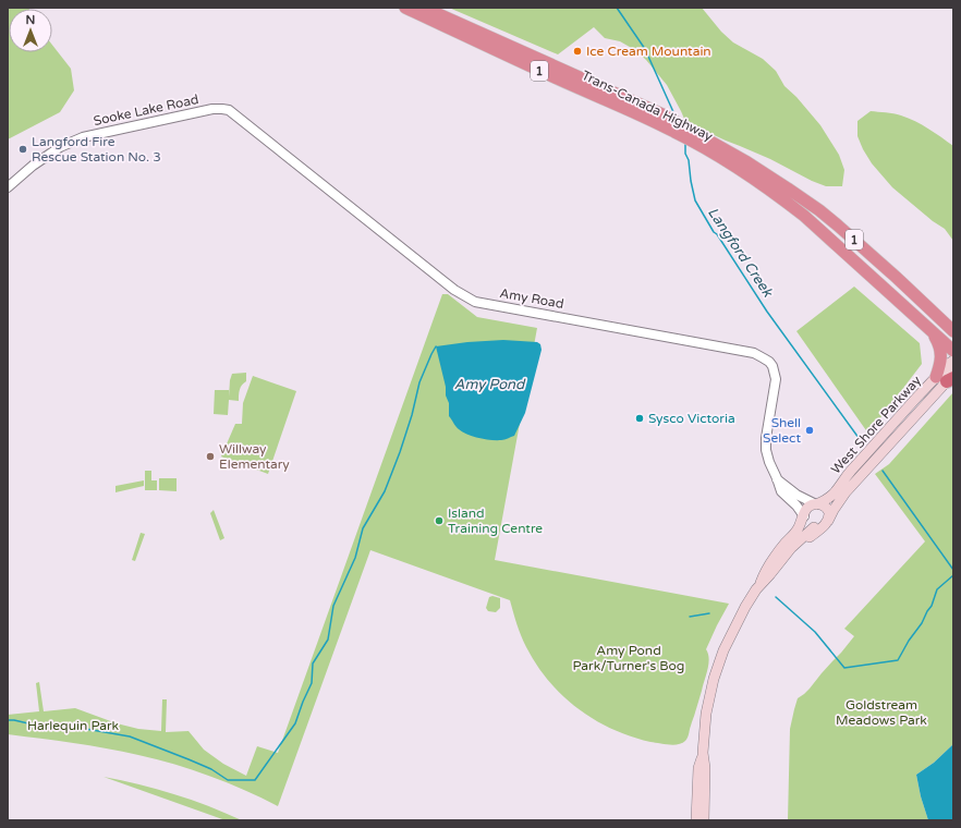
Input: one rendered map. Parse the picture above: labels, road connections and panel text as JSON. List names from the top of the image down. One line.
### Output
{"streets":{"highway":["1","Trans-Canada Highway"],"main road":["West Shore Parkway"],"street":["Sooke Lake Road","Amy Road"]},"crossings":[["Sooke Lake Road","Amy Road"],["Amy Road","West Shore Parkway"]],"water":["Langford Creek","Amy Pond"],"parks":["Amy Pond Park/Turner's Bog","Goldstream Meadows Park","Harlequin Park"],"places":["Ice Cream Mountain","Langford Fire Rescue Station No. 3","Sysco Victoria","Shell Select","Willway Elementary","Island Training Centre"],"north":"top"}
